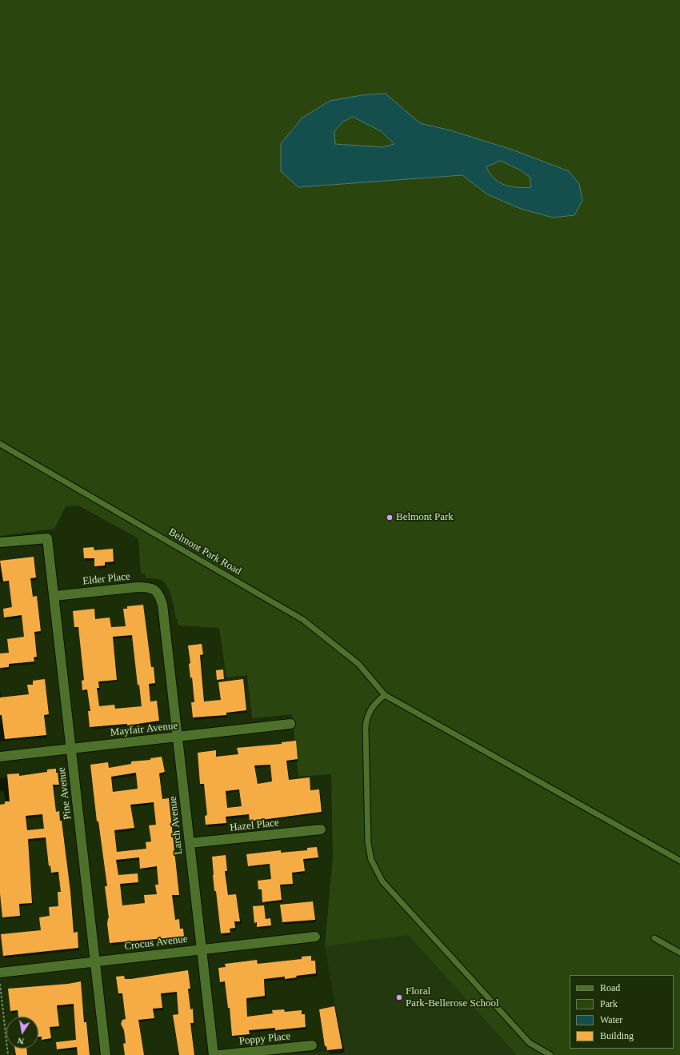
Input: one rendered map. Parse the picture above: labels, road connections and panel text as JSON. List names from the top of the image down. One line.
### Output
{"streets":{"street":["Elder Place","Mayfair Avenue","Pine Avenue","Larch Avenue","Hazel Place","Crocus Avenue","Poppy Place"],"lane":["Belmont Park Road"]},"crossings":[["Elder Place","Pine Avenue"],["Elder Place","Larch Avenue"],["Mayfair Avenue","Pine Avenue"],["Mayfair Avenue","Larch Avenue"],["Pine Avenue","Crocus Avenue"],["Larch Avenue","Hazel Place"],["Larch Avenue","Crocus Avenue"]],"places":["Belmont Park","Floral Park-Bellerose School"],"legend":["Road","Park","Water","Building"],"north":"bottom"}
